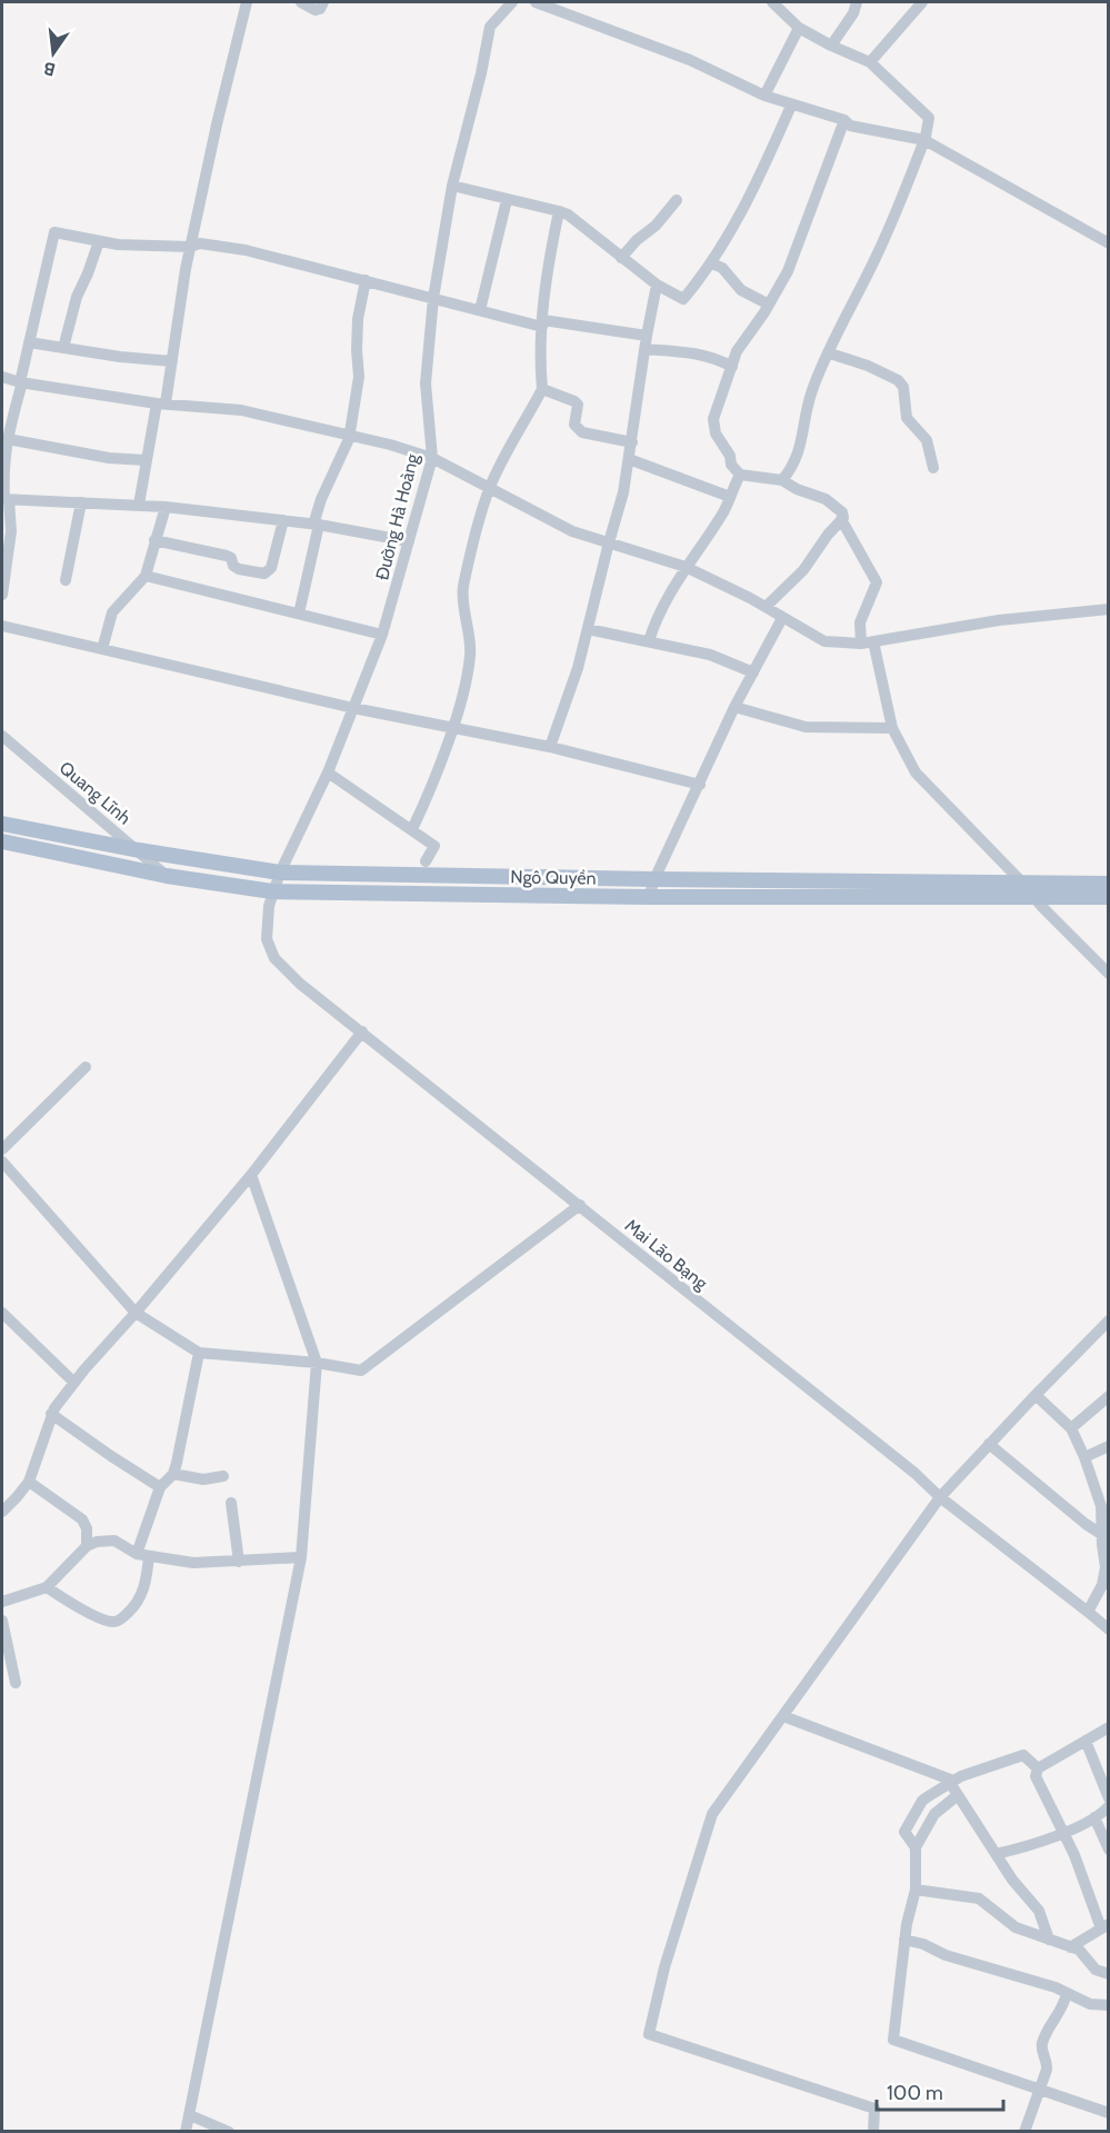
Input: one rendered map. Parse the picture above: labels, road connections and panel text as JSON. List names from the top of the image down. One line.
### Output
{"streets":{"main road":["Ngô Quyền"],"street":["Đường Hà Hoàng","Quang Lĩnh","Mai Lão Bạng"]},"crossings":[["Đường Hà Hoàng","Ngô Quyền"],["Đường Hà Hoàng","Mai Lão Bạng"],["Quang Lĩnh","Ngô Quyền"],["Ngô Quyền","Mai Lão Bạng"]],"scale_bar":"100 m","north":"bottom"}
